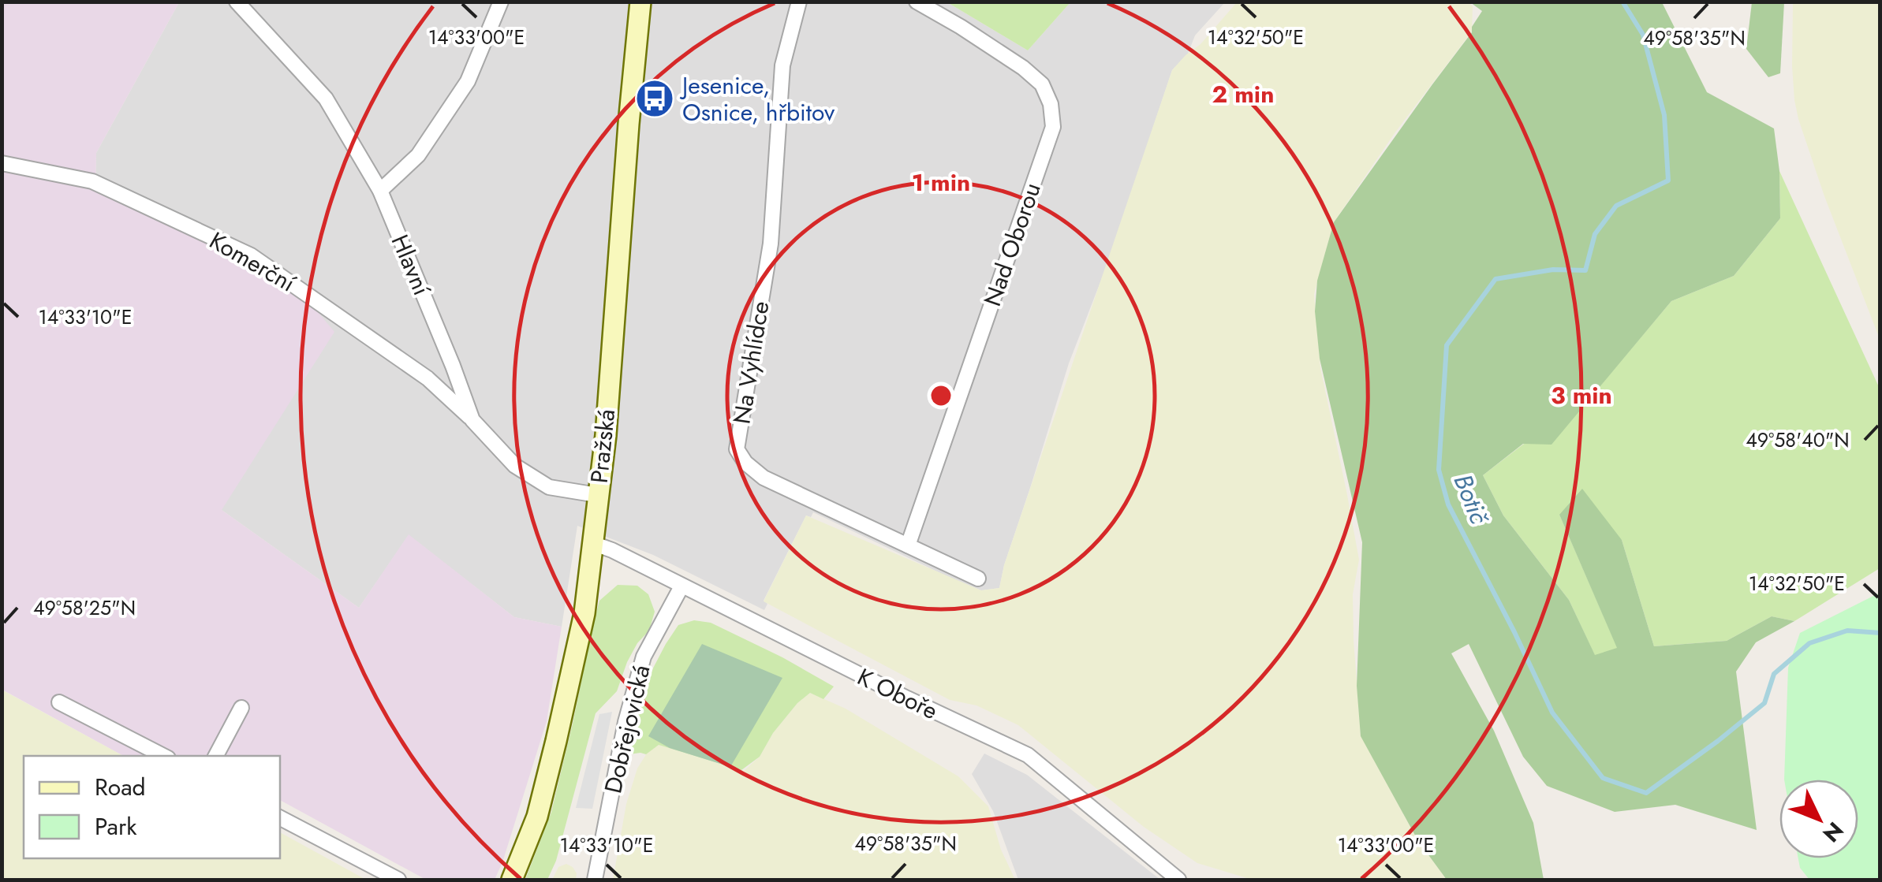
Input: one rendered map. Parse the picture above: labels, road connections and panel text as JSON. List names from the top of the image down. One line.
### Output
{"streets":{"main road":["Pražská"],"street":["Nad Oborou","Komerční","Hlavní","Na Vyhlídce","K Oboře","Dobřejovická"]},"crossings":[["Nad Oborou","Na Vyhlídce"],["Komerční","Hlavní"],["Hlavní","Pražská"],["Pražská","K Oboře"],["K Oboře","Dobřejovická"]],"water":["Botič"],"places":{"bus stop":["Jesenice, Osnice, hřbitov"]},"legend":["Road","Park"],"north":"bottom right","coordinates":["14°32'50\"E","14°33'00\"E","49°58'35\"N","14°33'10\"E","49°58'40\"N","49°58'25\"N"],"rings":["2 min","1 min","3 min"]}
